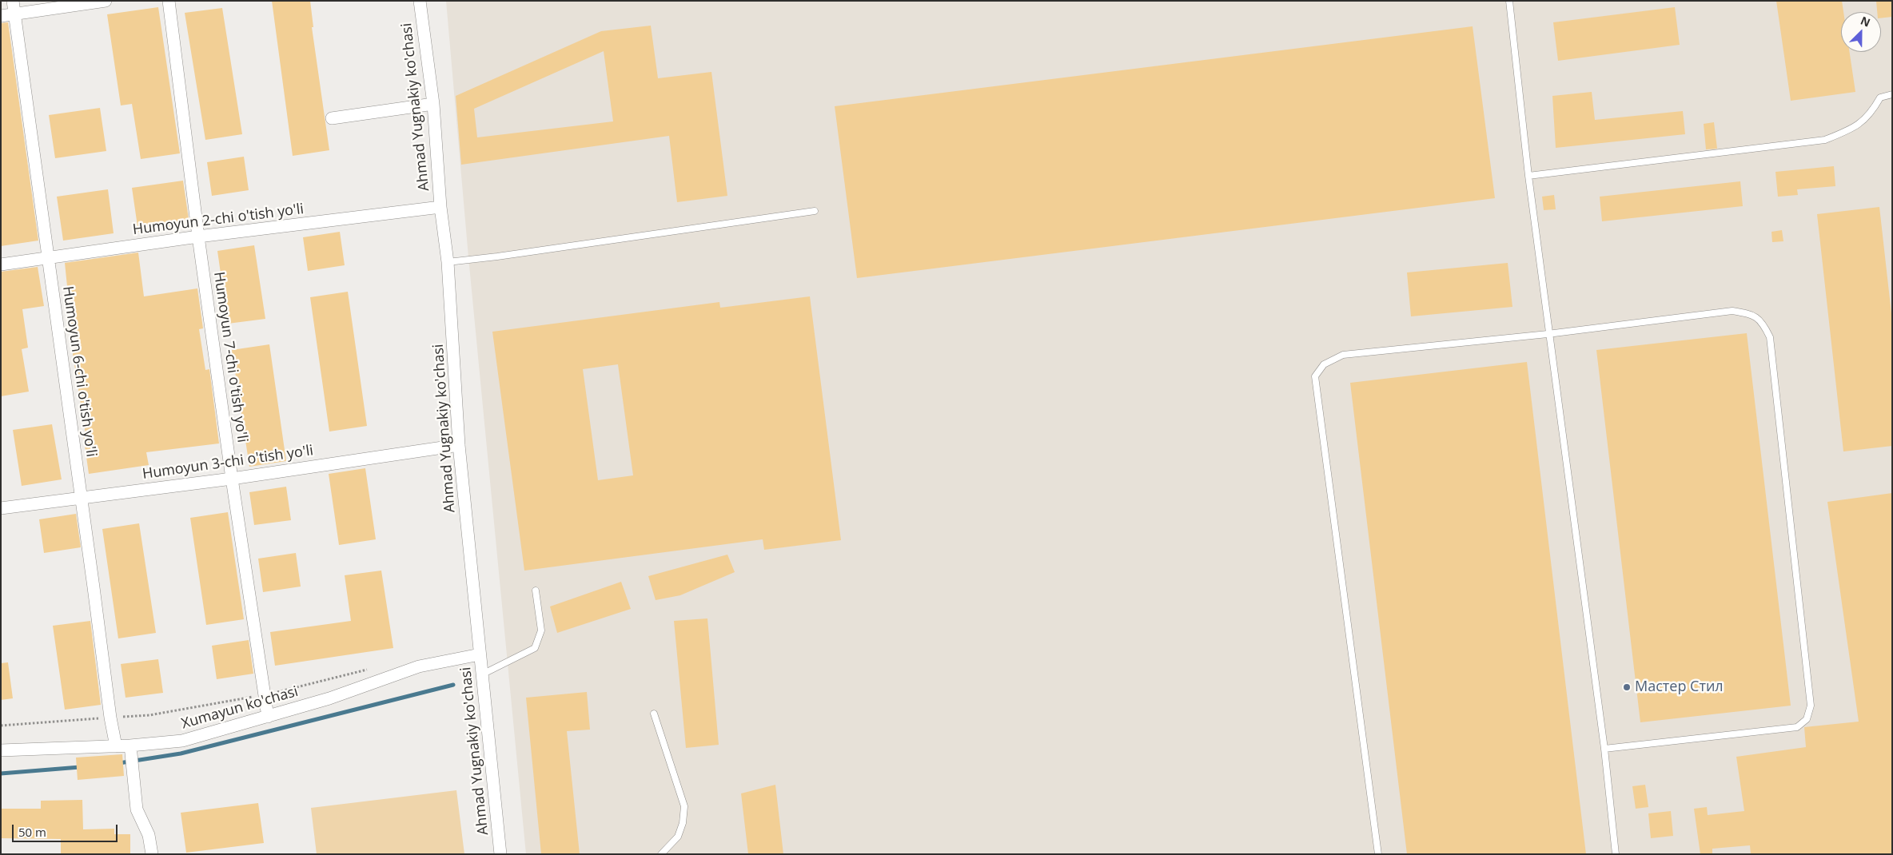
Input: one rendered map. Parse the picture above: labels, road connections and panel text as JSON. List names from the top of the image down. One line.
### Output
{"streets":{"street":["Ahmad Yugnakiy ko'chasi","Humoyun 2-chi o'tish yo'li","Humoyun 7-chi o'tish yo'li","Humoyun 6-chi o'tish yo'li","Humoyun 3-chi o'tish yo'li","Xumayun ko'chasi"]},"crossings":[["Ahmad Yugnakiy ko'chasi","Humoyun 2-chi o'tish yo'li"],["Ahmad Yugnakiy ko'chasi","Humoyun 3-chi o'tish yo'li"],["Ahmad Yugnakiy ko'chasi","Xumayun ko'chasi"],["Humoyun 2-chi o'tish yo'li","Humoyun 7-chi o'tish yo'li"],["Humoyun 2-chi o'tish yo'li","Humoyun 6-chi o'tish yo'li"],["Humoyun 7-chi o'tish yo'li","Humoyun 3-chi o'tish yo'li"],["Humoyun 7-chi o'tish yo'li","Xumayun ko'chasi"],["Humoyun 6-chi o'tish yo'li","Humoyun 3-chi o'tish yo'li"],["Humoyun 6-chi o'tish yo'li","Xumayun ko'chasi"]],"places":["Мастер Стил"],"scale_bar":"50 m","north":"top right"}
